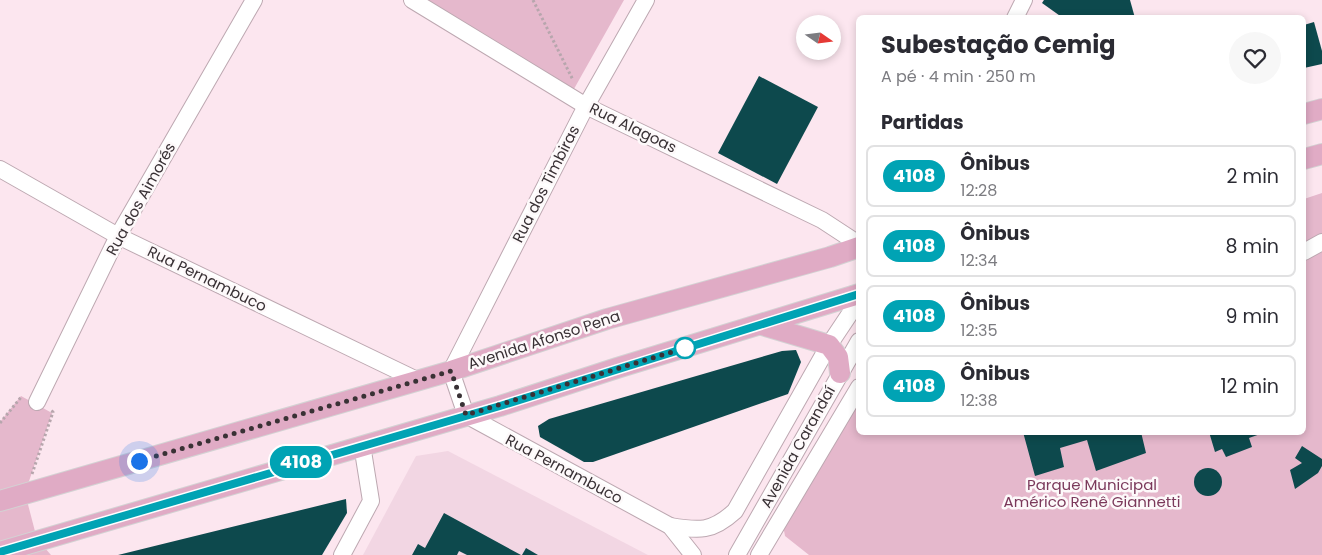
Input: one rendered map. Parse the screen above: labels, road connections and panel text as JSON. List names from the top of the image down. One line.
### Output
{"streets":{"main road":["Avenida Afonso Pena"],"street":["Rua Alagoas","Rua dos Timbiras","Rua dos Aimorés","Rua Pernambuco","Avenida Carandaí"]},"crossings":[["Rua Alagoas","Rua dos Timbiras"],["Rua dos Timbiras","Avenida Afonso Pena"],["Rua dos Aimorés","Rua Pernambuco"],["Rua Pernambuco","Avenida Afonso Pena"]],"parks":["Parque Municipal Américo Renê Giannetti"],"lines":["bus line 4108"],"north":"right","page":{"on_map":"4108","heading":[["Subestação Cemig","A pé · 4 min · 250 m"],"Partidas"],"list":[{"mark":"4108","name":"Ônibus","note":"12:28","value":"2 min"},{"mark":"4108","name":"Ônibus","note":"12:34","value":"8 min"},{"mark":"4108","name":"Ônibus","note":"12:35","value":"9 min"},{"mark":"4108","name":"Ônibus","note":"12:38","value":"12 min"}]}}
